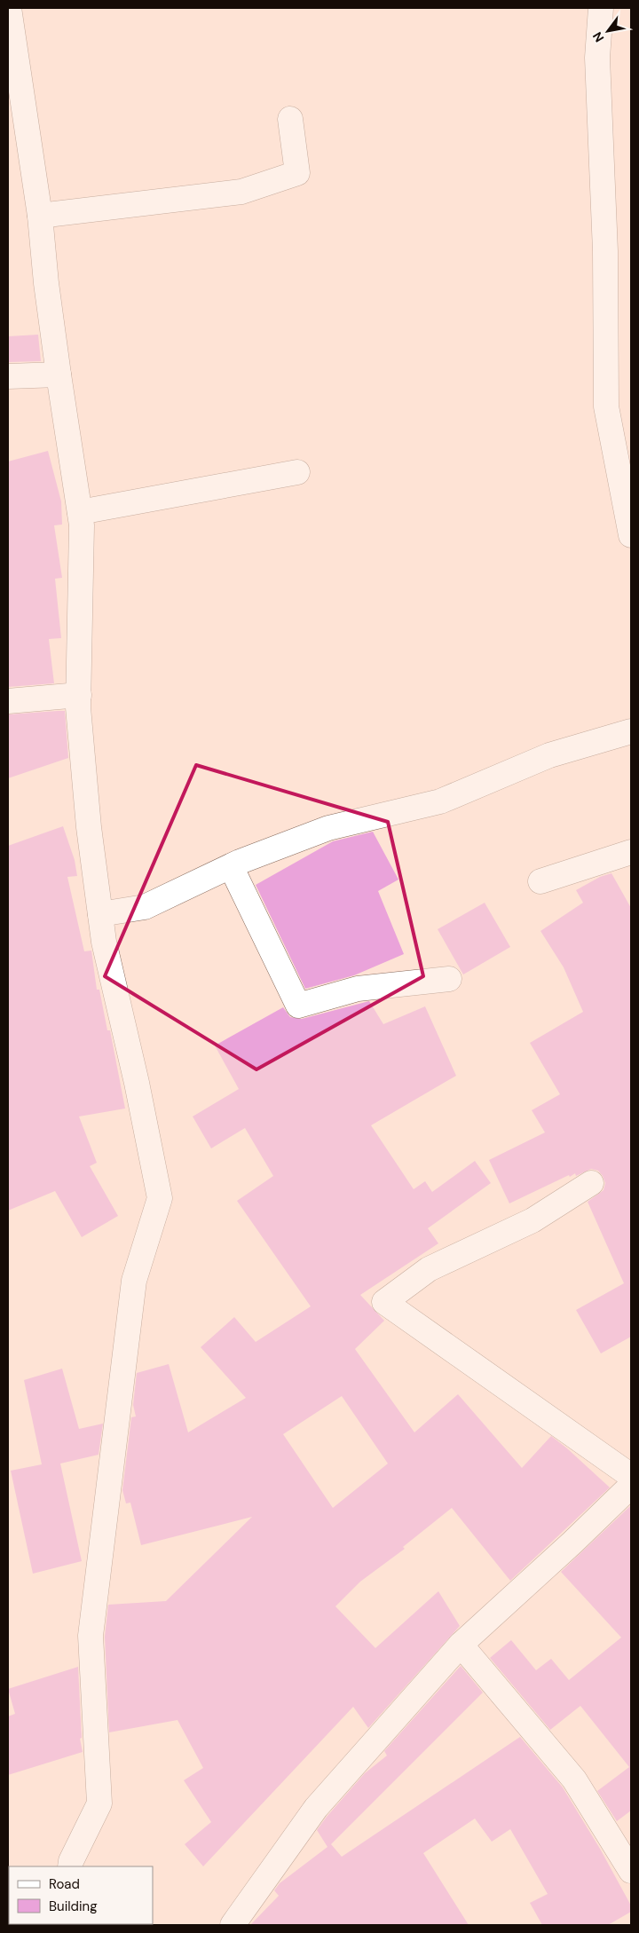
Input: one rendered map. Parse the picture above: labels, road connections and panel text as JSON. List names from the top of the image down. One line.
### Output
{"legend":["Road","Building"],"north":"bottom left"}
